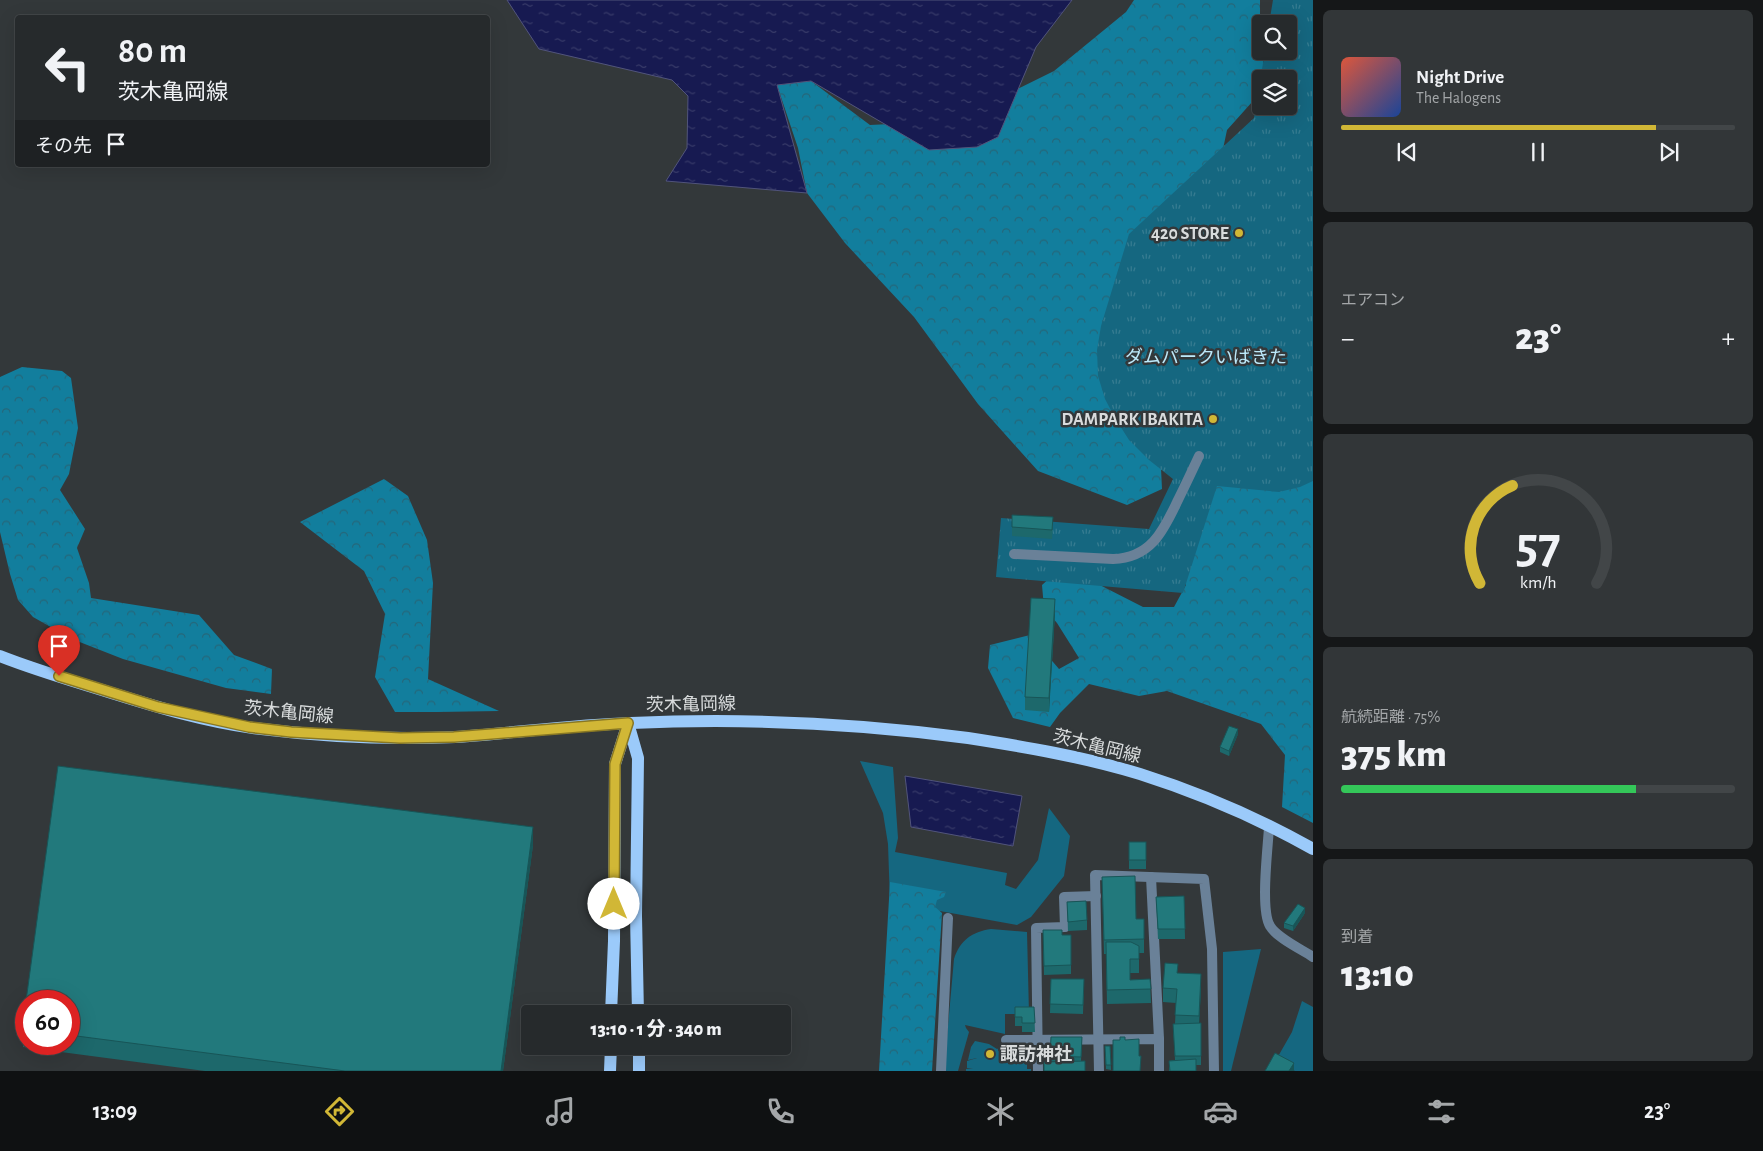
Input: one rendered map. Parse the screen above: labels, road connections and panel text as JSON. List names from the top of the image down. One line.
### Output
{"streets":{"main road":["茨木亀岡線"]},"parks":["ダムパークいばきた"],"places":["420 STORE","DAMPARK IBAKITA","諏訪神社"],"page":{"turn":["80 m","茨木亀岡線"],"song":["Night Drive","The Halogens"],"then":"その先","tile":["エアコン",["航続距離 · 75%","375 km"],["到着","13:10"]],"heat":["−","23°","+"],"limit":"60","trip":"13:10 · 1 分 · 340 m","tabs":["13:09","23°"],"gauge":["57","km/h"]}}
